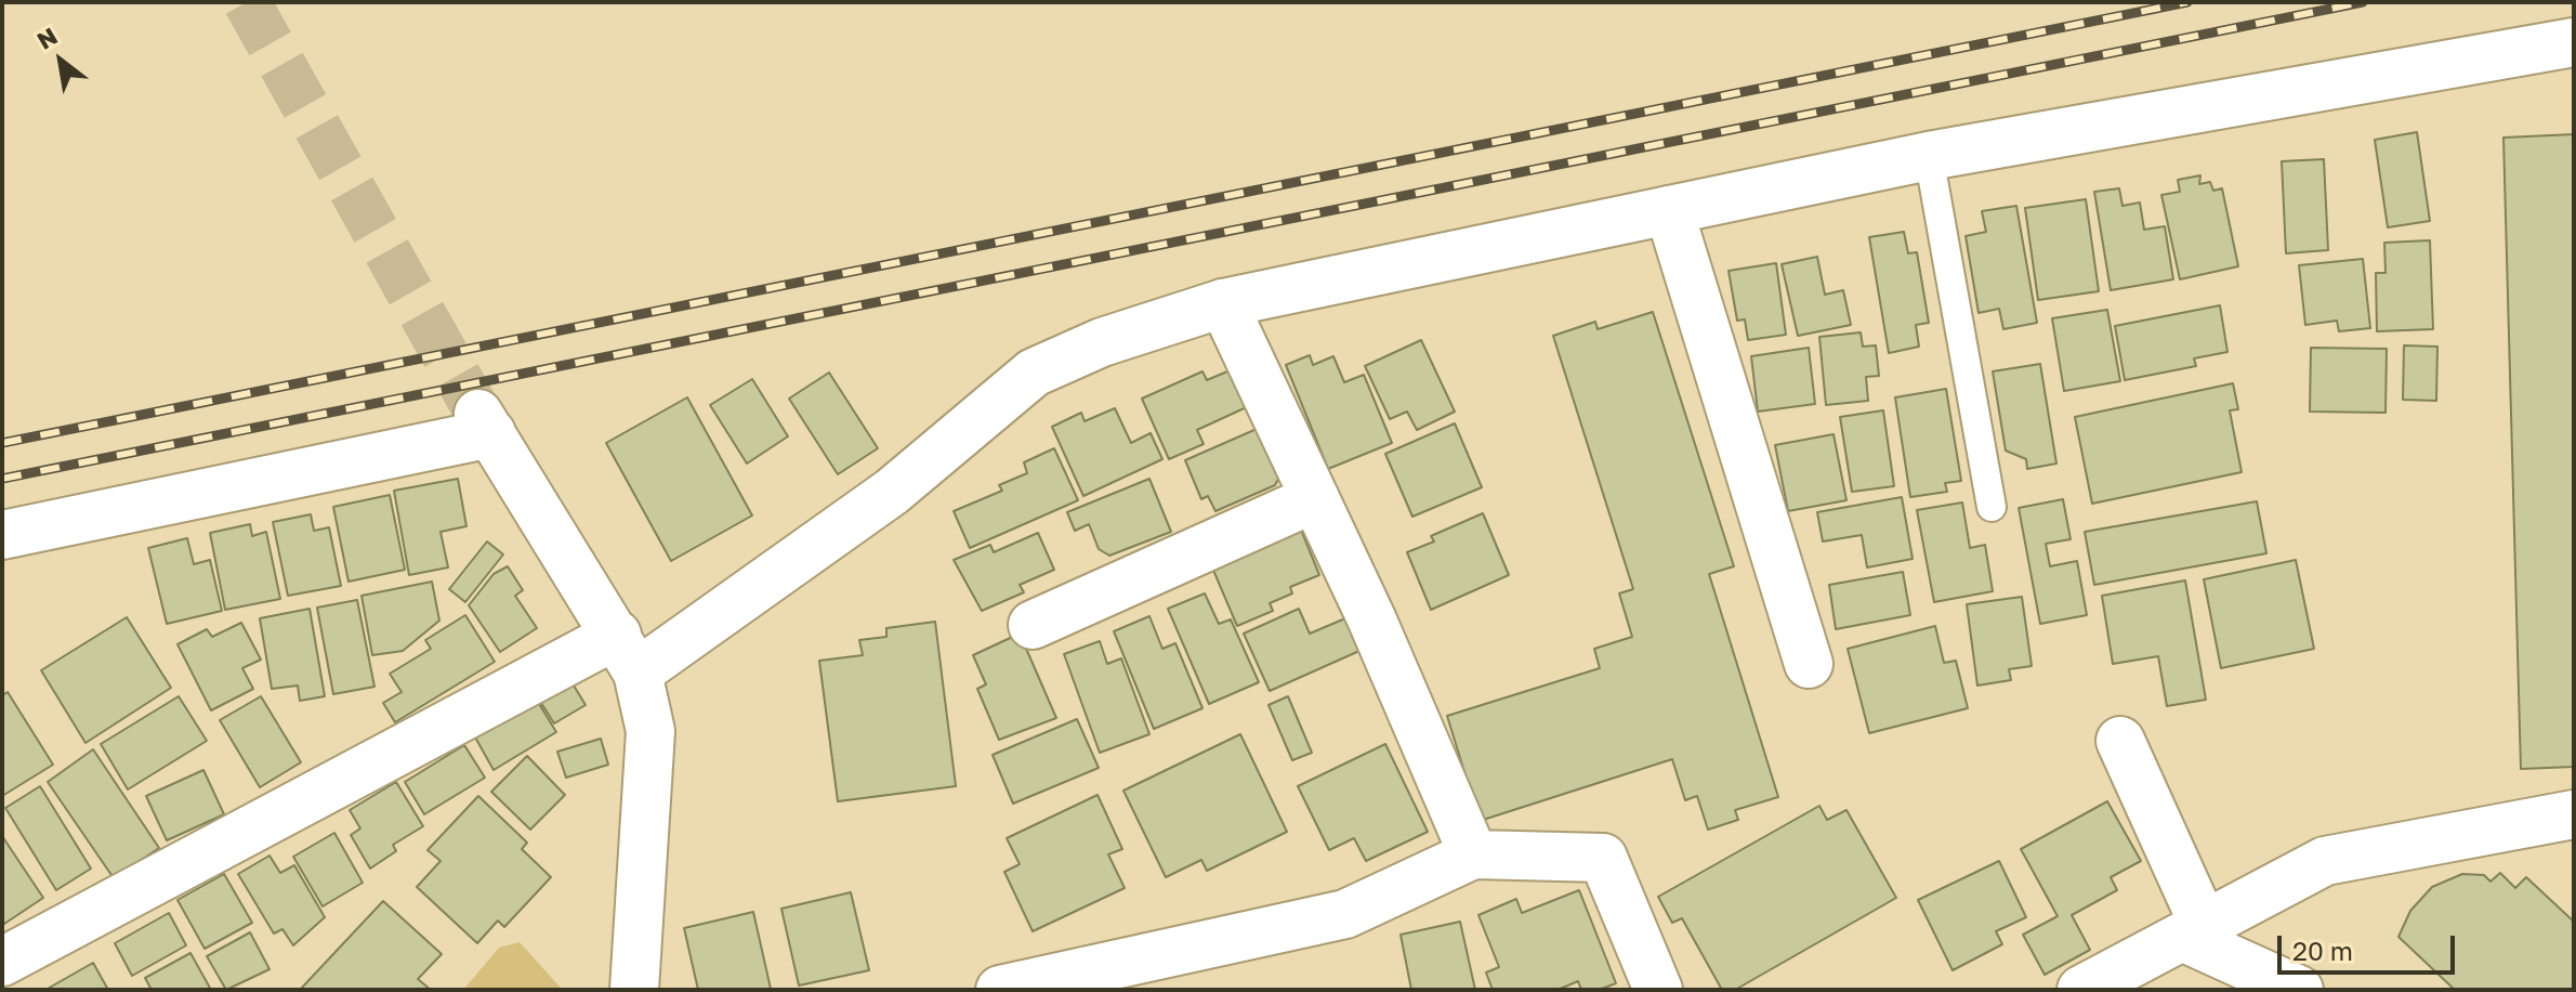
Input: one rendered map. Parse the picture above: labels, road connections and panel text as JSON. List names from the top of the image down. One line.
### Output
{"scale_bar":"20 m","north":"top left"}
